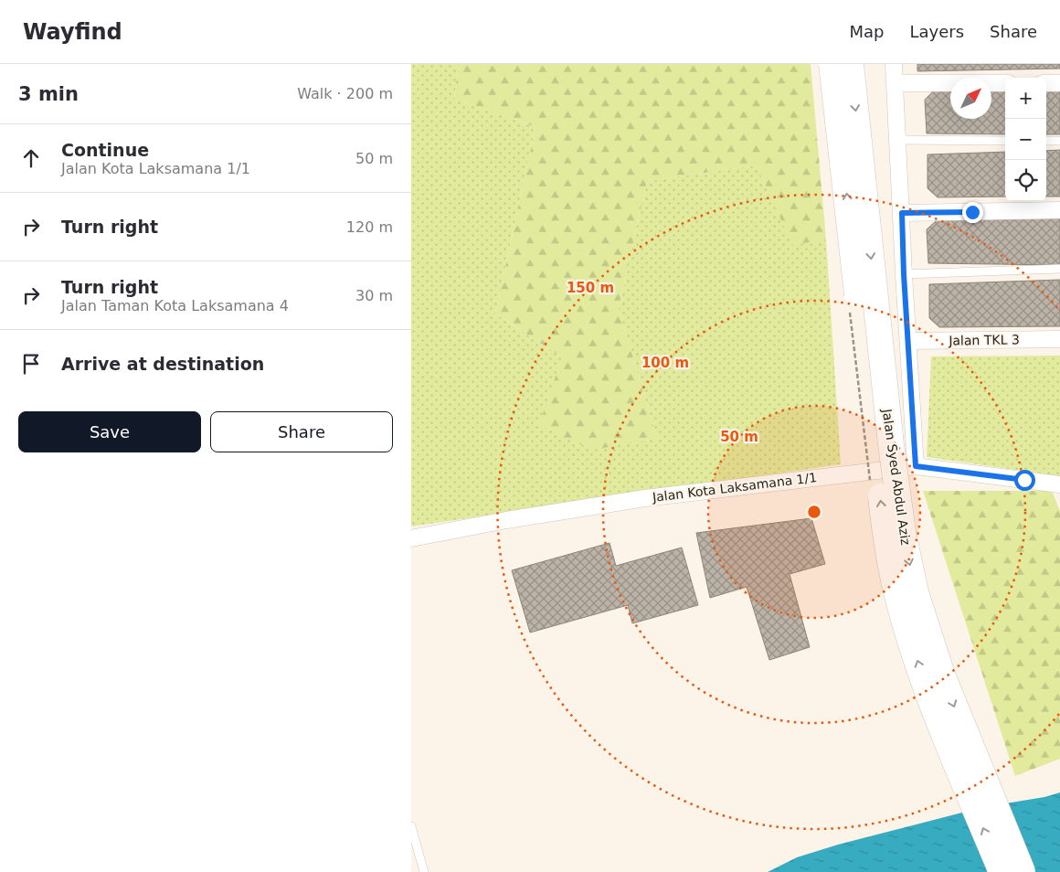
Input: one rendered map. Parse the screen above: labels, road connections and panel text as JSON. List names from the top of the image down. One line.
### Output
{"streets":{"main road":["Jalan Syed Abdul Aziz"],"street":["Jalan TKL 3","Jalan Kota Laksamana 1/1"]},"north":"top right","page":{"header":"Wayfind","nav":["Map","Layers","Share"],"heading":["3 min","Walk · 200 m"],"map_buttons":["+","−"],"list":[["Continue","Jalan Kota Laksamana 1/1","50 m"],["Turn right","120 m"],["Turn right","Jalan Taman Kota Laksamana 4","30 m"],"Arrive at destination"],"buttons":["Save","Share"]},"rings":["150 m","100 m","50 m"]}
